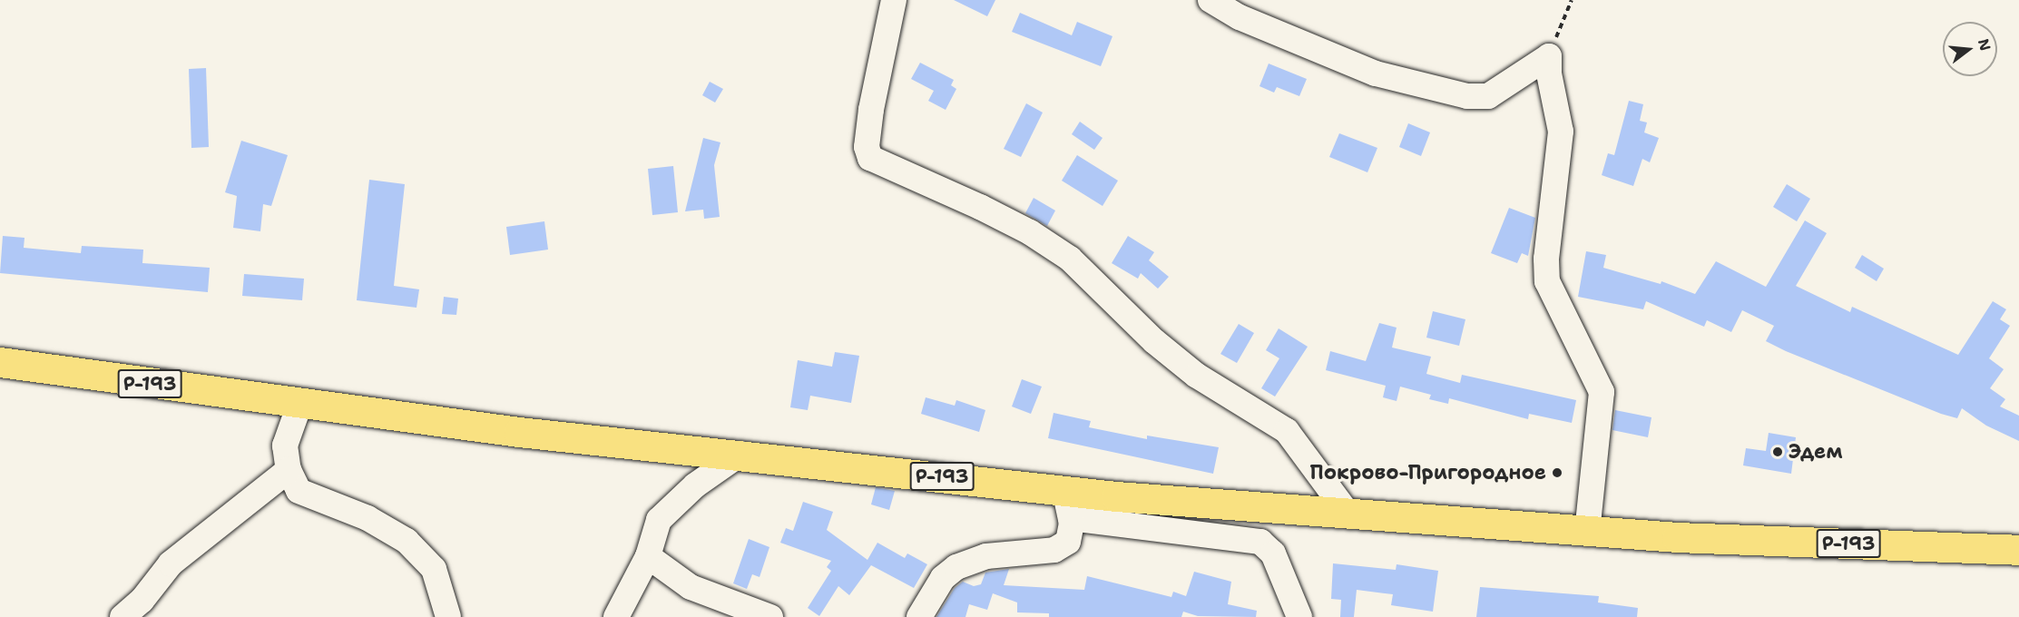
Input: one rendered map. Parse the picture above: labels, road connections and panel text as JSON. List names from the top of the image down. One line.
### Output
{"streets":{"main road":["Р-193"]},"places":["Эдем","Покрово-Пригородное"],"north":"right"}
